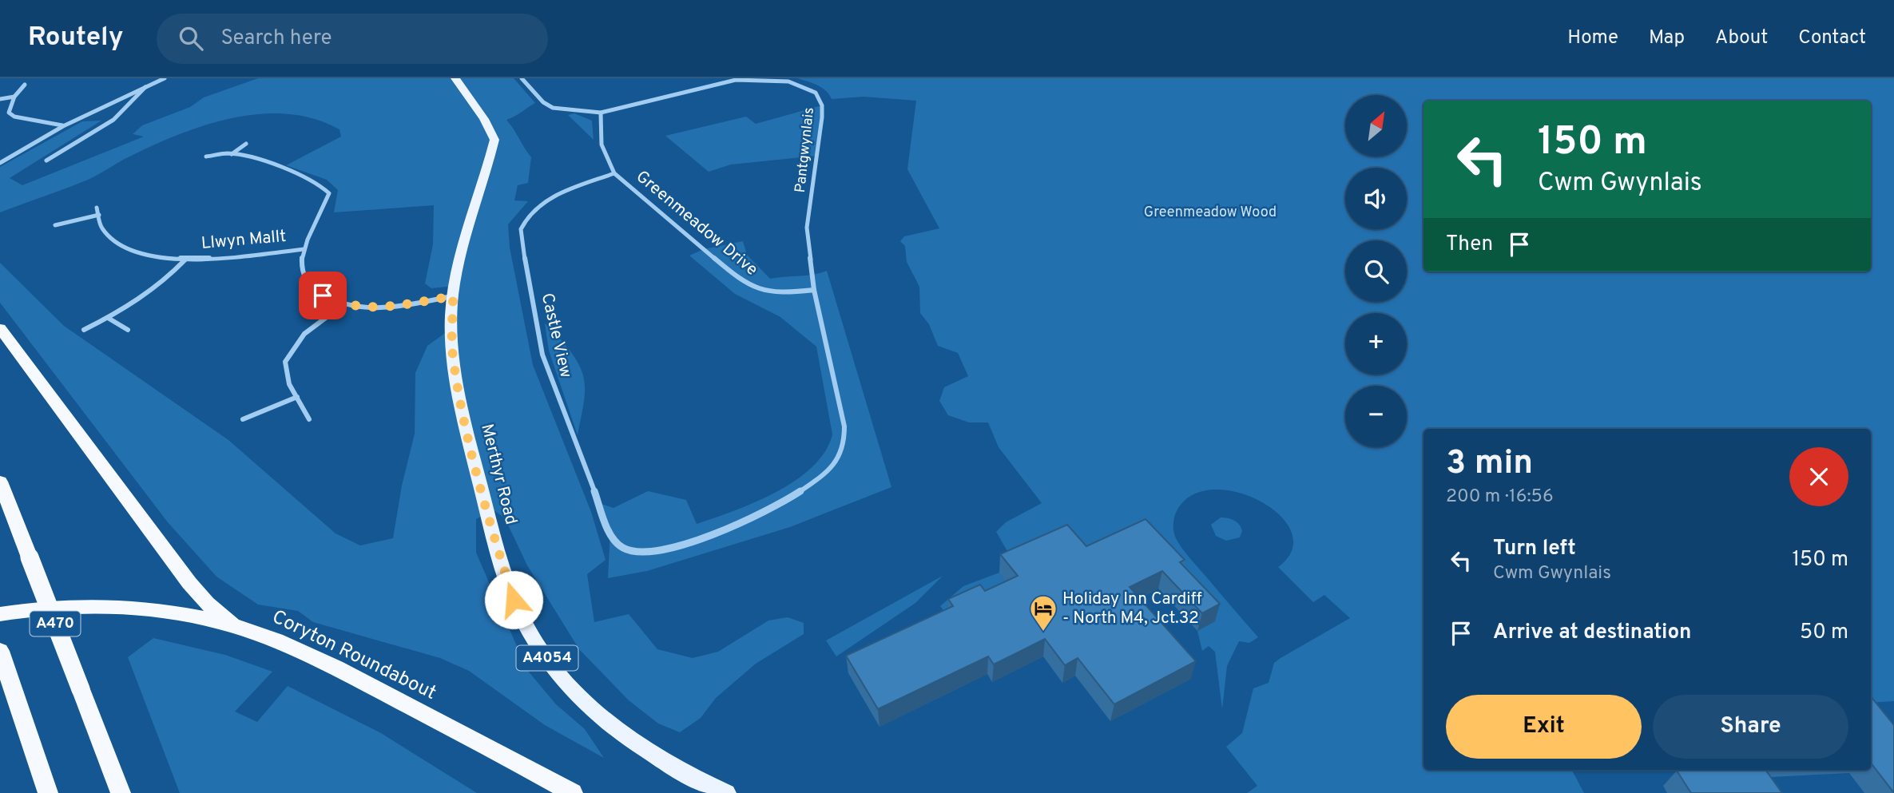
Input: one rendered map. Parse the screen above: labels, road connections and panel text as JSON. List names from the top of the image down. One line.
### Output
{"streets":{"highway":["A470","Coryton Roundabout"],"main road":["Merthyr Road","A4054"],"street":["Pantgwynlais","Greenmeadow Drive","Llwyn Mallt","Castle View"]},"crossings":[["Pantgwynlais","Greenmeadow Drive"],["Pantgwynlais","Castle View"],["Greenmeadow Drive","Castle View"]],"parks":["Greenmeadow Wood"],"places":{"hotel":["Holiday Inn Cardiff - North M4, Jct.32"]},"north":"top right","page":{"header":"Routely","search":"Search here","nav":["Home","Map","About","Contact"],"map_buttons":["+","−"],"turn":["150 m","Cwm Gwynlais"],"then":"Then","heading":["3 min","200 m · 16:56"],"list":[{"name":"Turn left","note":"Cwm Gwynlais","value":"150 m"},{"name":"Arrive at destination","value":"50 m"}],"buttons":["Exit","Share"]}}
